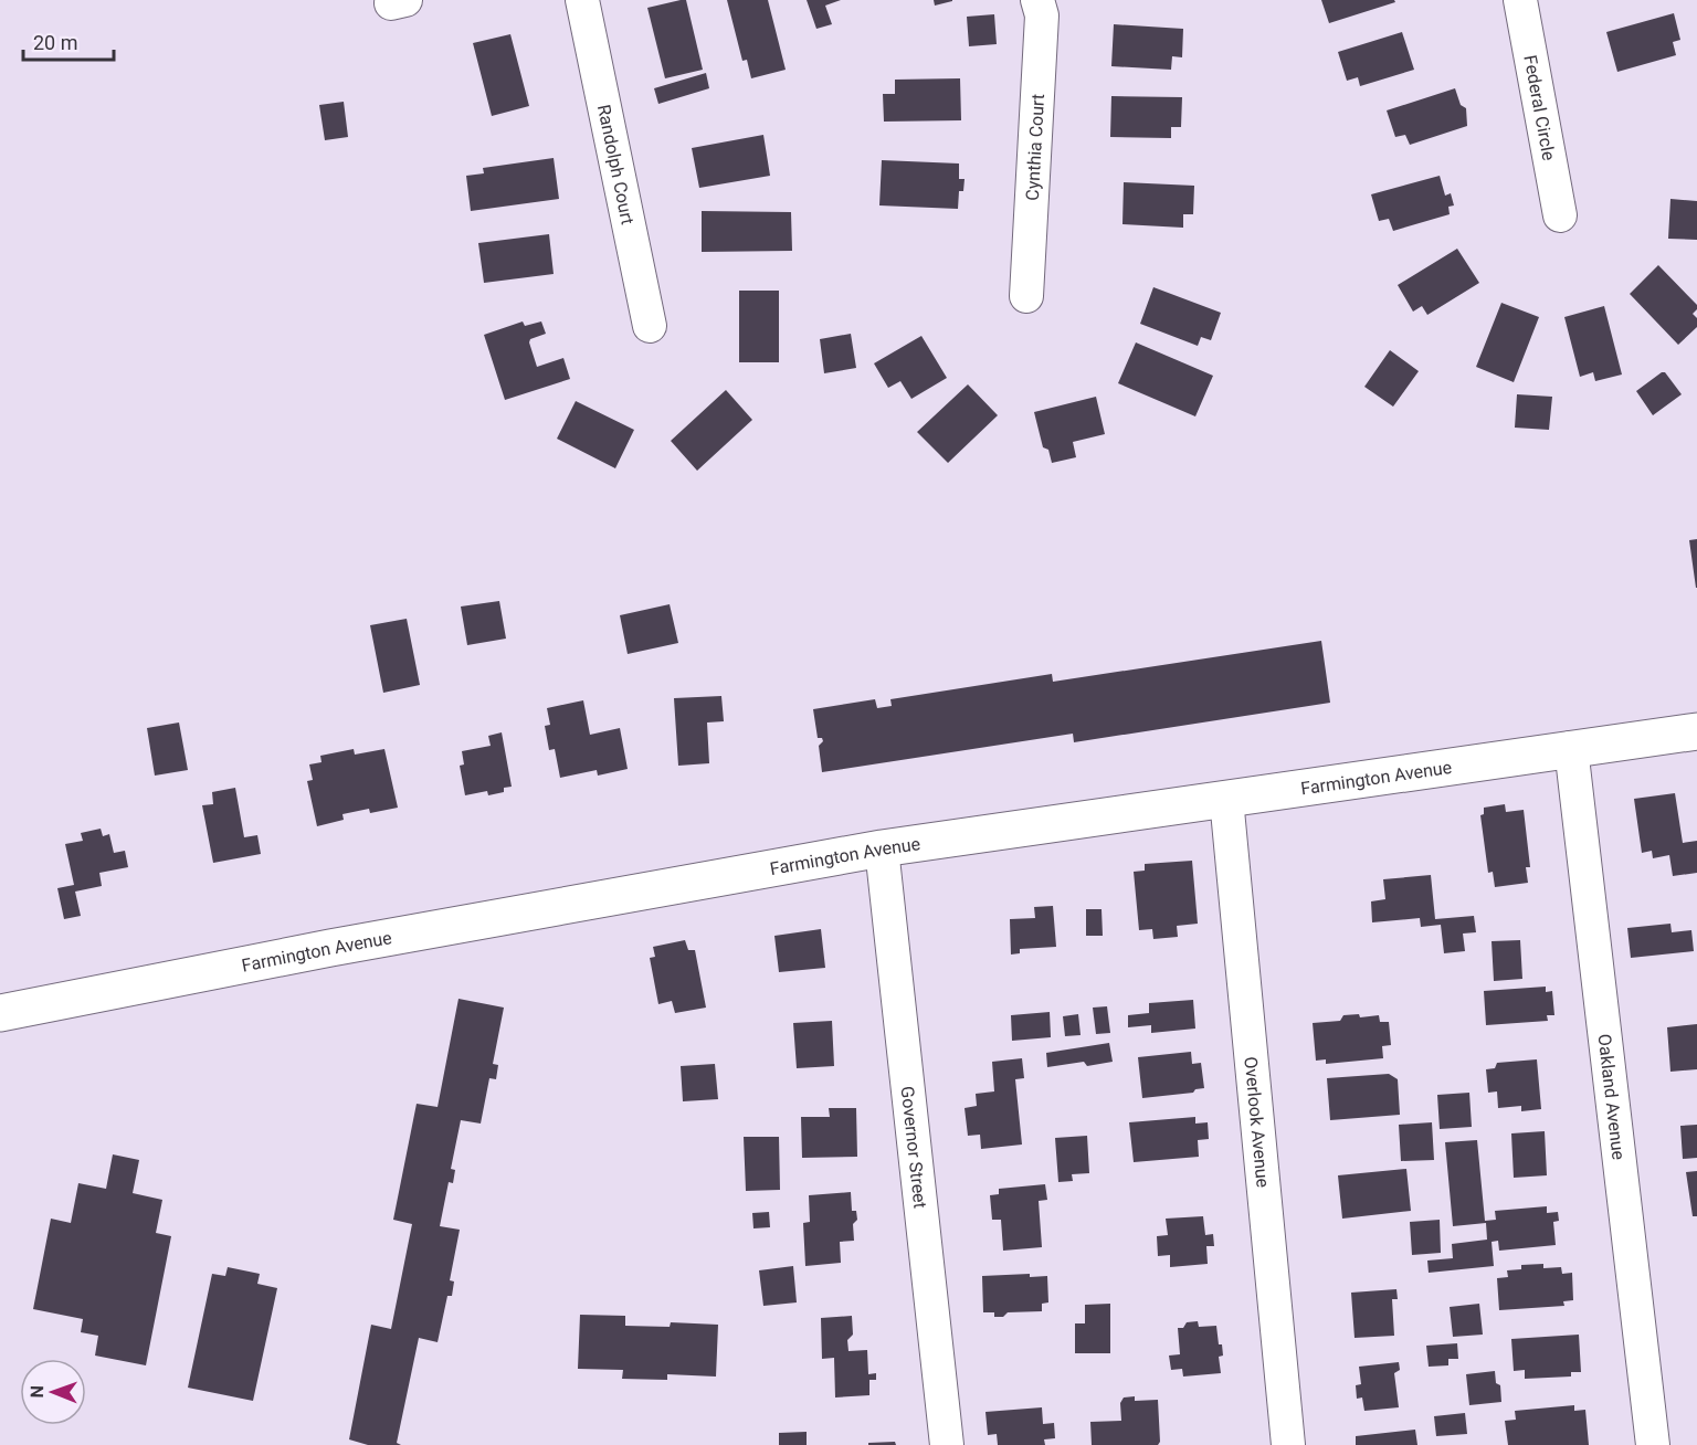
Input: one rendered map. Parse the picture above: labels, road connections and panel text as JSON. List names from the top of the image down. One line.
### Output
{"streets":{"main road":["Farmington Avenue"],"street":["Federal Circle","Cynthia Court","Randolph Court","Oakland Avenue","Overlook Avenue","Governor Street"]},"crossings":[["Farmington Avenue","Oakland Avenue"],["Farmington Avenue","Overlook Avenue"],["Farmington Avenue","Governor Street"]],"scale_bar":"20 m","north":"left"}
